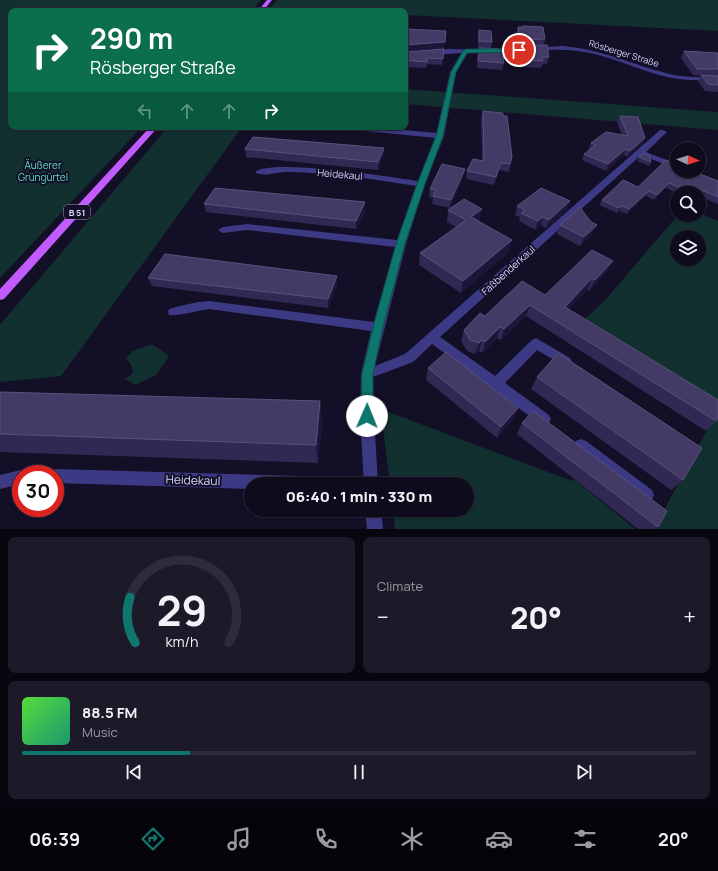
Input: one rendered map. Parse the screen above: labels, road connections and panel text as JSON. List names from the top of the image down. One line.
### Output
{"streets":{"main road":["B 51"],"street":["Rösberger Straße","Heidekaul","Faßbenderkaul"]},"parks":["Äußerer Grüngürtel"],"north":"right","page":{"turn":["290 m","Rösberger Straße"],"limit":"30","trip":"06:40 · 1 min · 330 m","tile":"Climate","heat":["−","20°","+"],"song":["88.5 FM","Music"],"tabs":["06:39","20°"],"gauge":["29","km/h"]}}
